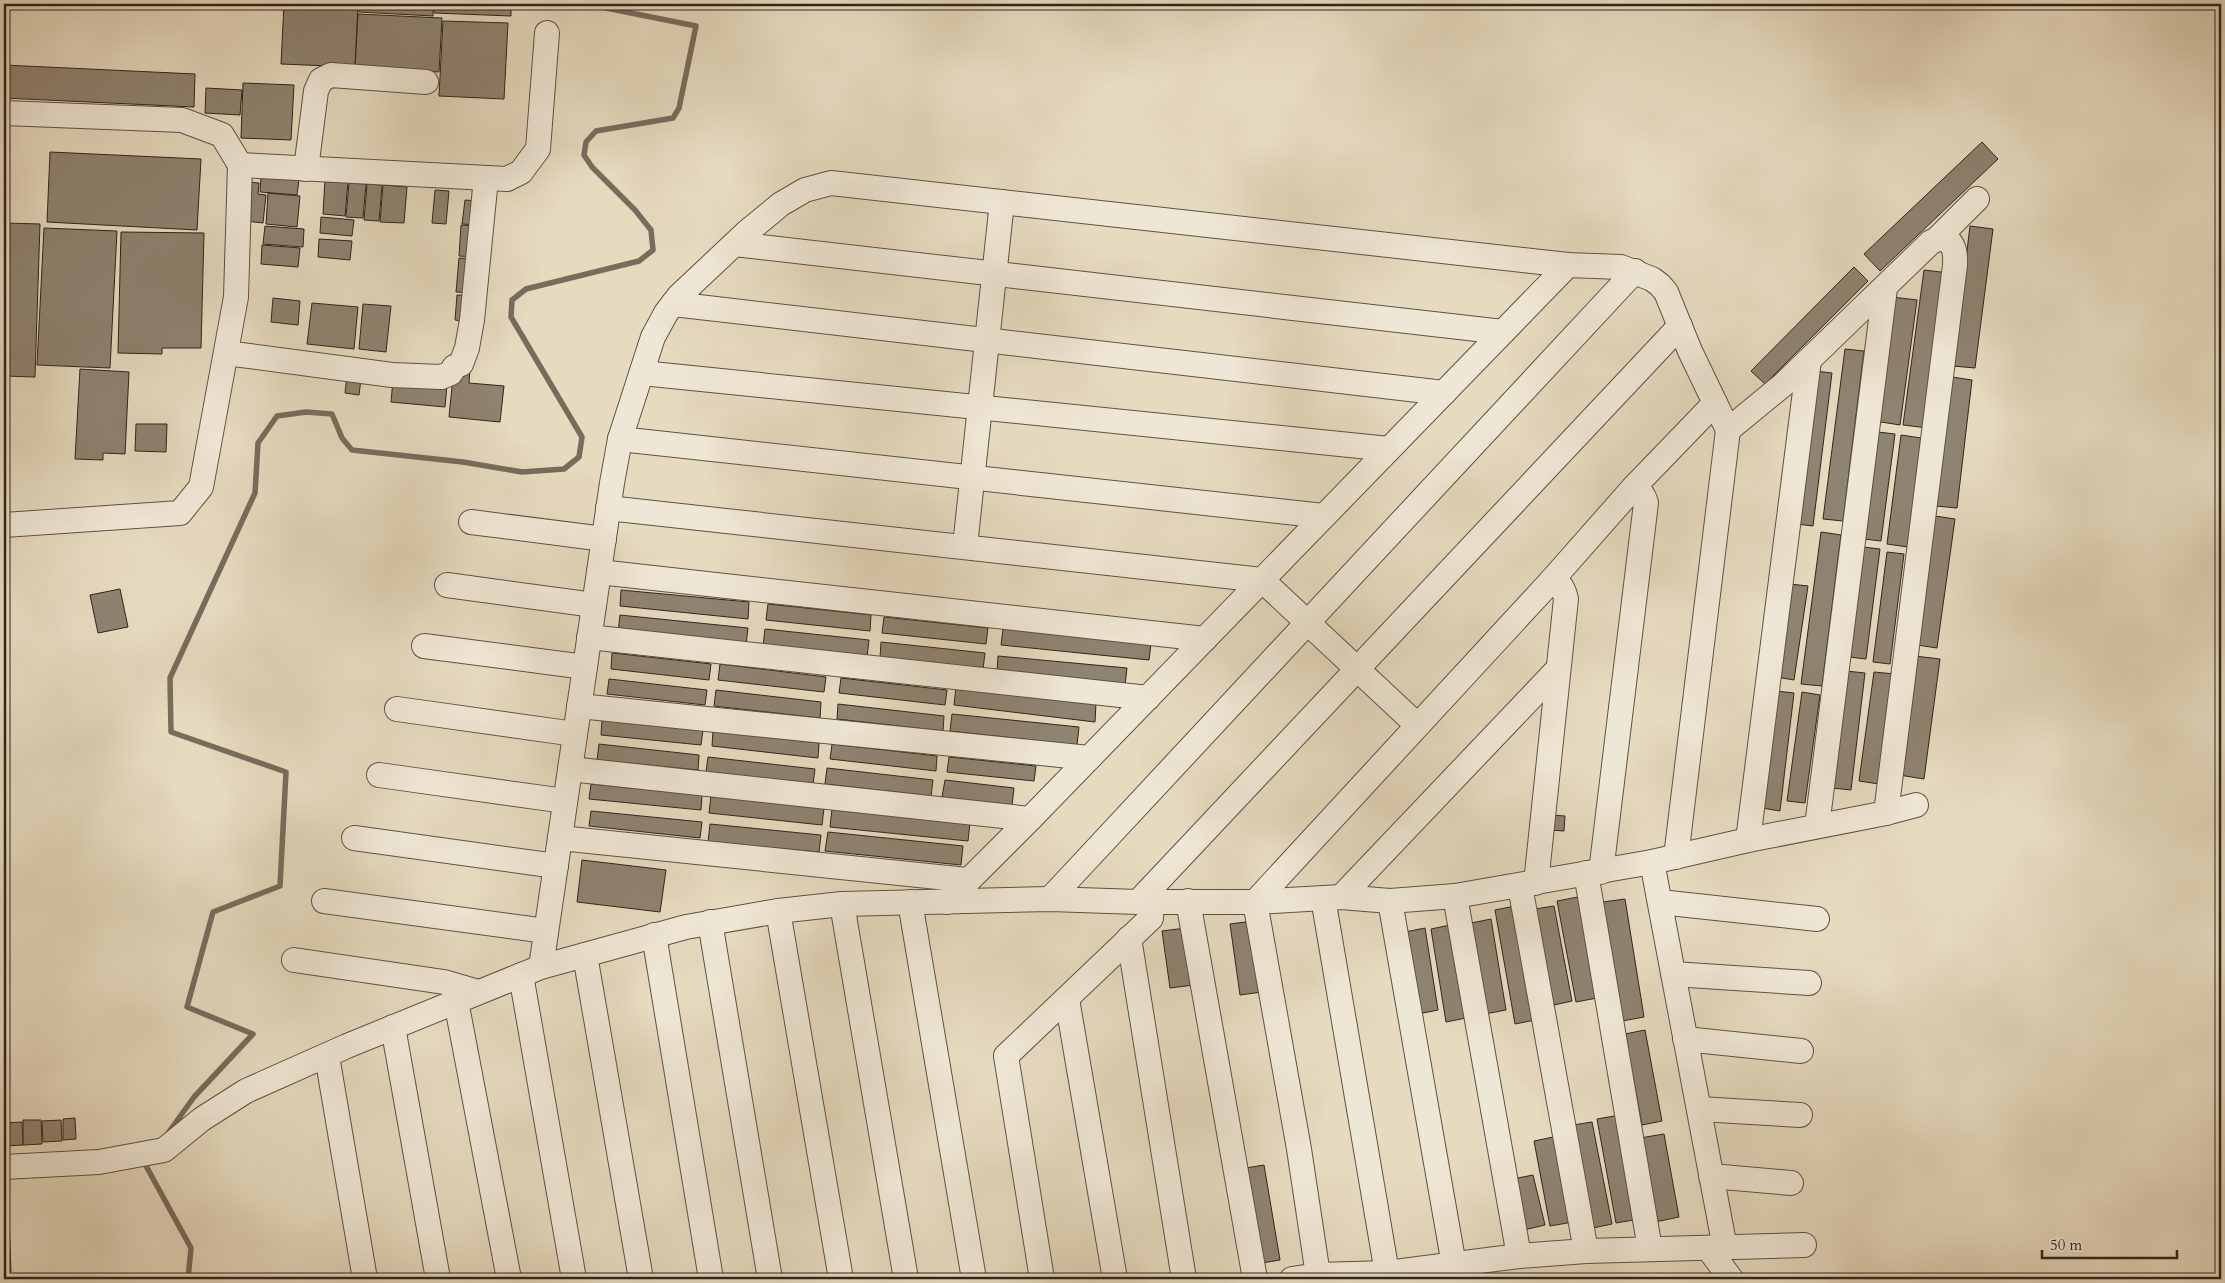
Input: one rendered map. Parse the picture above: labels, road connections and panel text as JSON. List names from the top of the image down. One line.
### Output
{"scale_bar":"50 m"}
